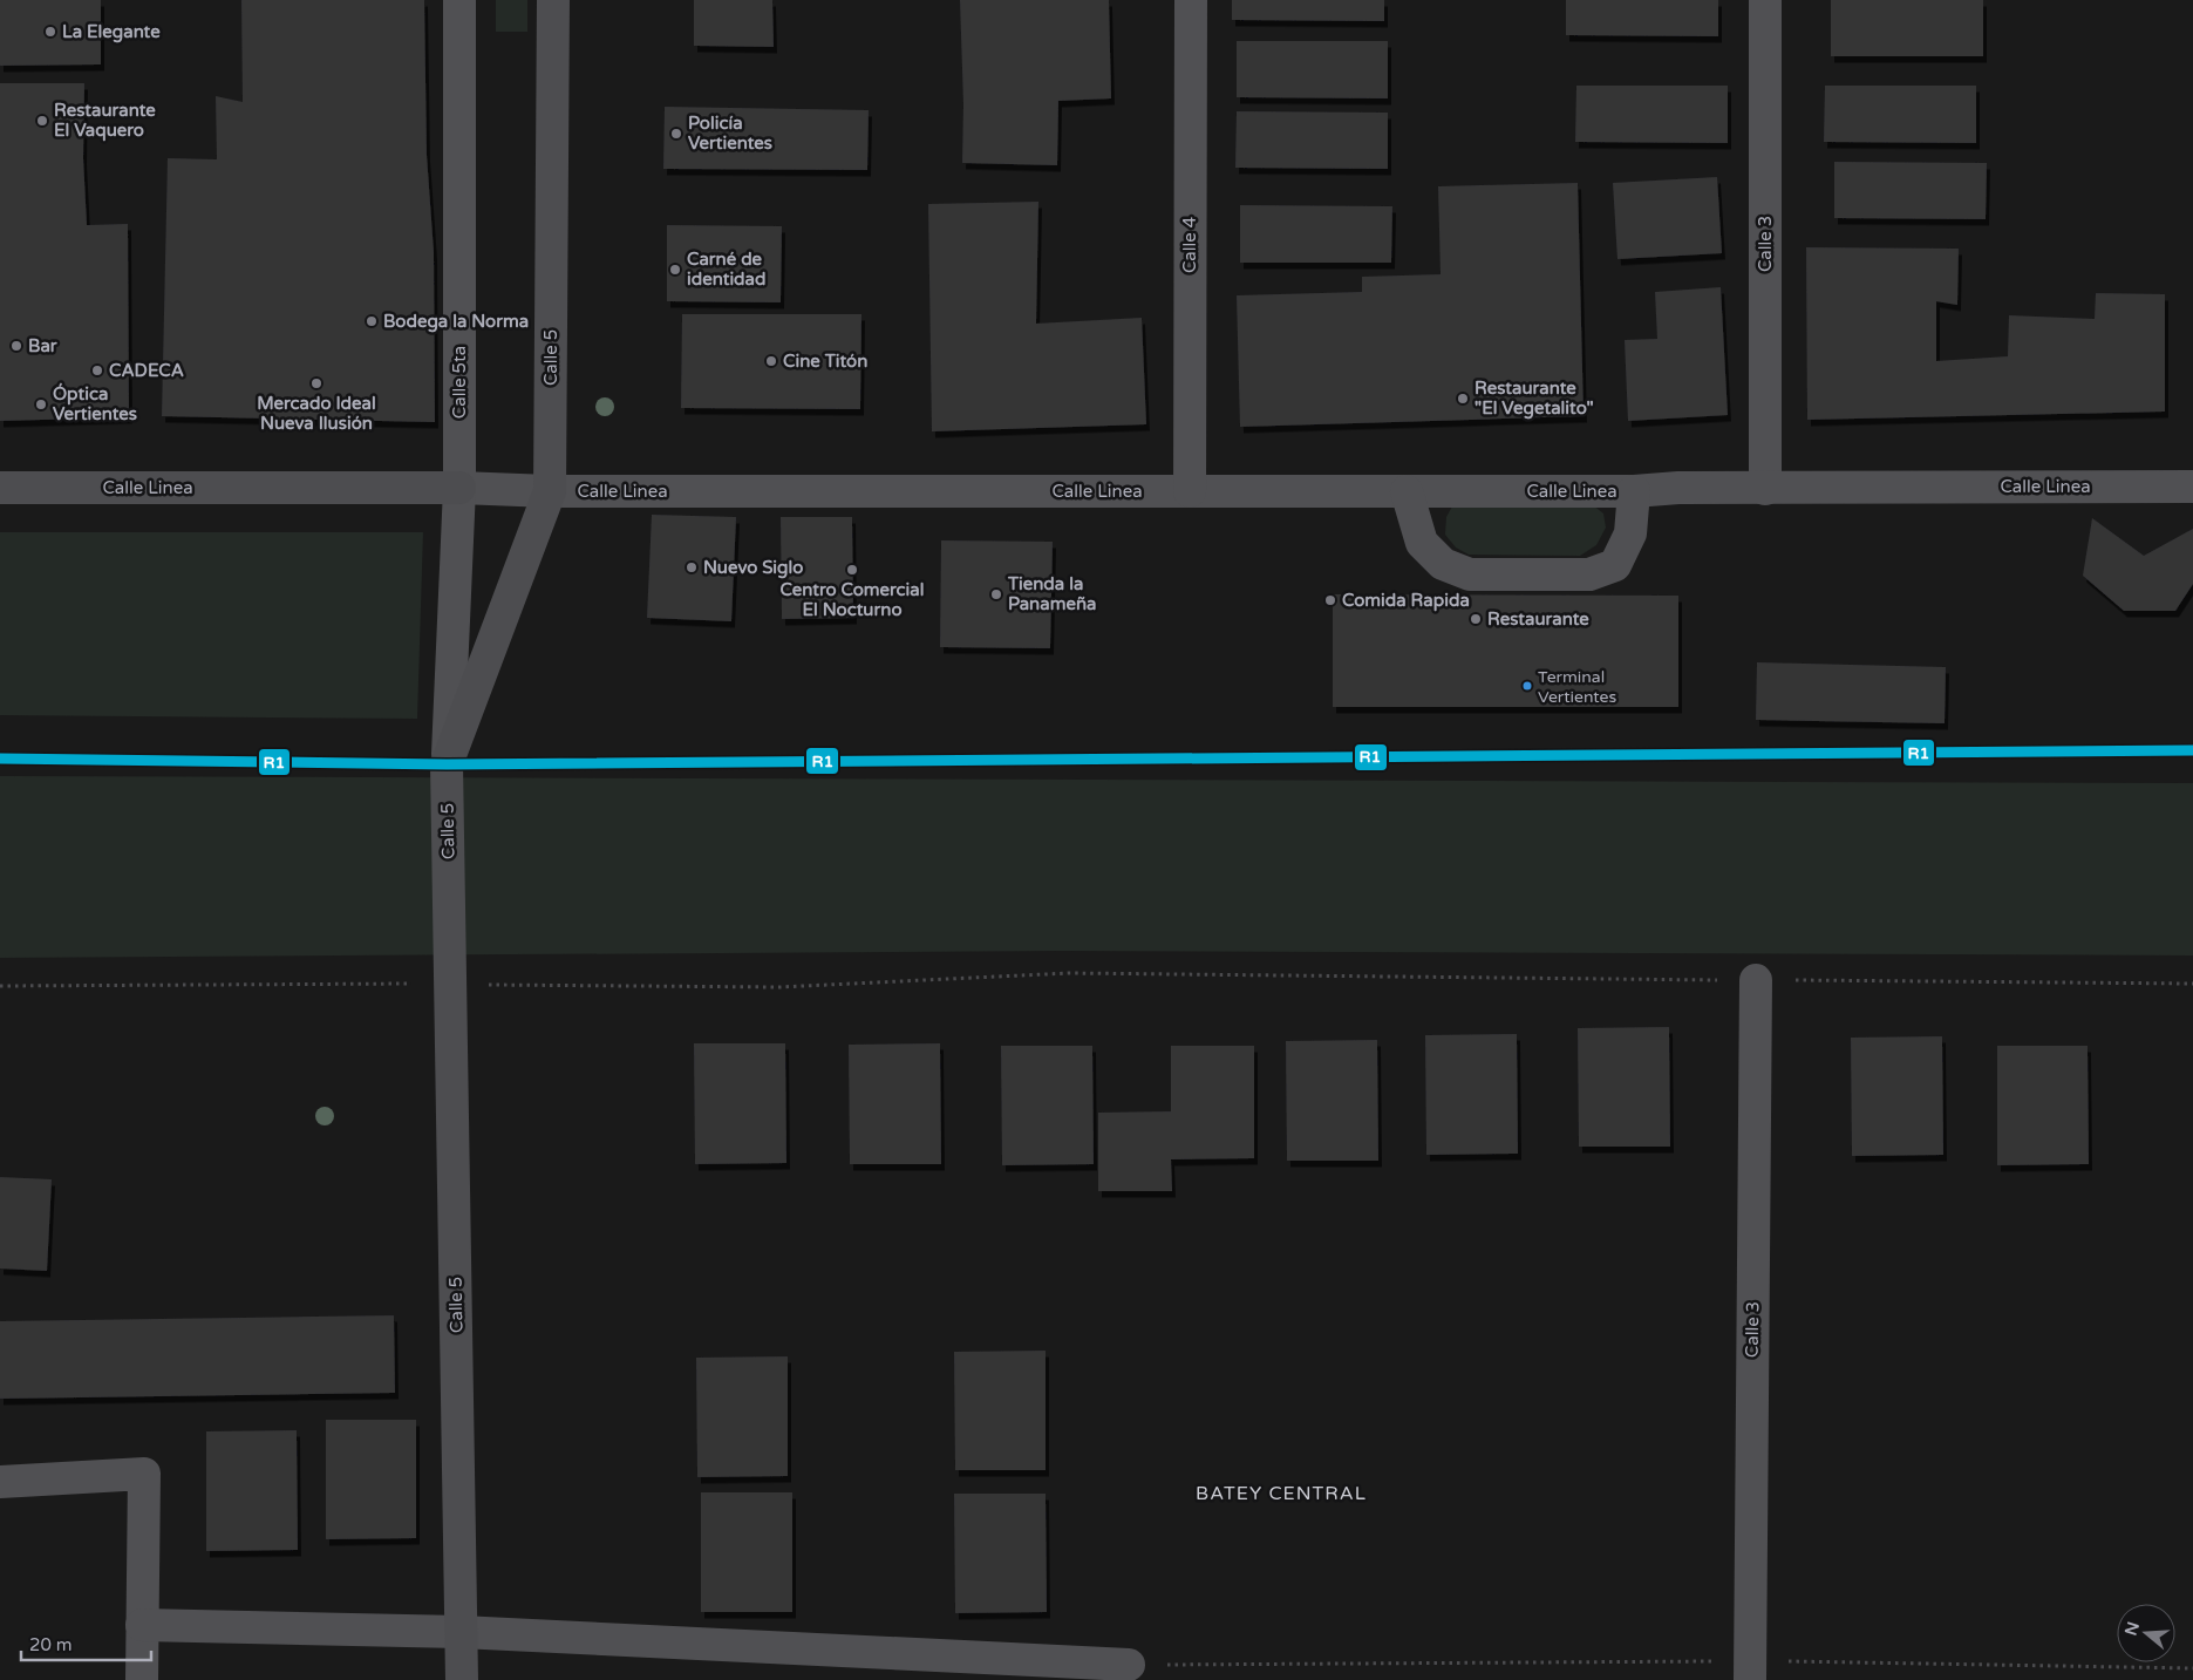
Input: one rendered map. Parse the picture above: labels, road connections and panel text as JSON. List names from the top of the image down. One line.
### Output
{"streets":{"main road":["Calle 5","Calle Linea"],"street":["Calle 3","Calle 4","Calle 5ta"]},"crossings":[["Calle 3","Calle Linea"],["Calle 4","Calle Linea"],["Calle 5","Calle 5ta"],["Calle 5","Calle Linea"],["Calle 5ta","Calle Linea"]],"districts":["BATEY CENTRAL"],"places":["La Elegante","Restaurante El Vaquero","Policía Vertientes","Carné de identidad","Bodega la Norma","Bar","Cine Titón","CADECA","Mercado Ideal Nueva Ilusión","Restaurante \"El Vegetalito\"","Óptica Vertientes","Nuevo Siglo","Centro Comercial El Nocturno","Tienda la Panameña","Comida Rapida","Restaurante","Terminal Vertientes"],"lines":["transit line R1"],"scale_bar":"20 m","north":"left"}
